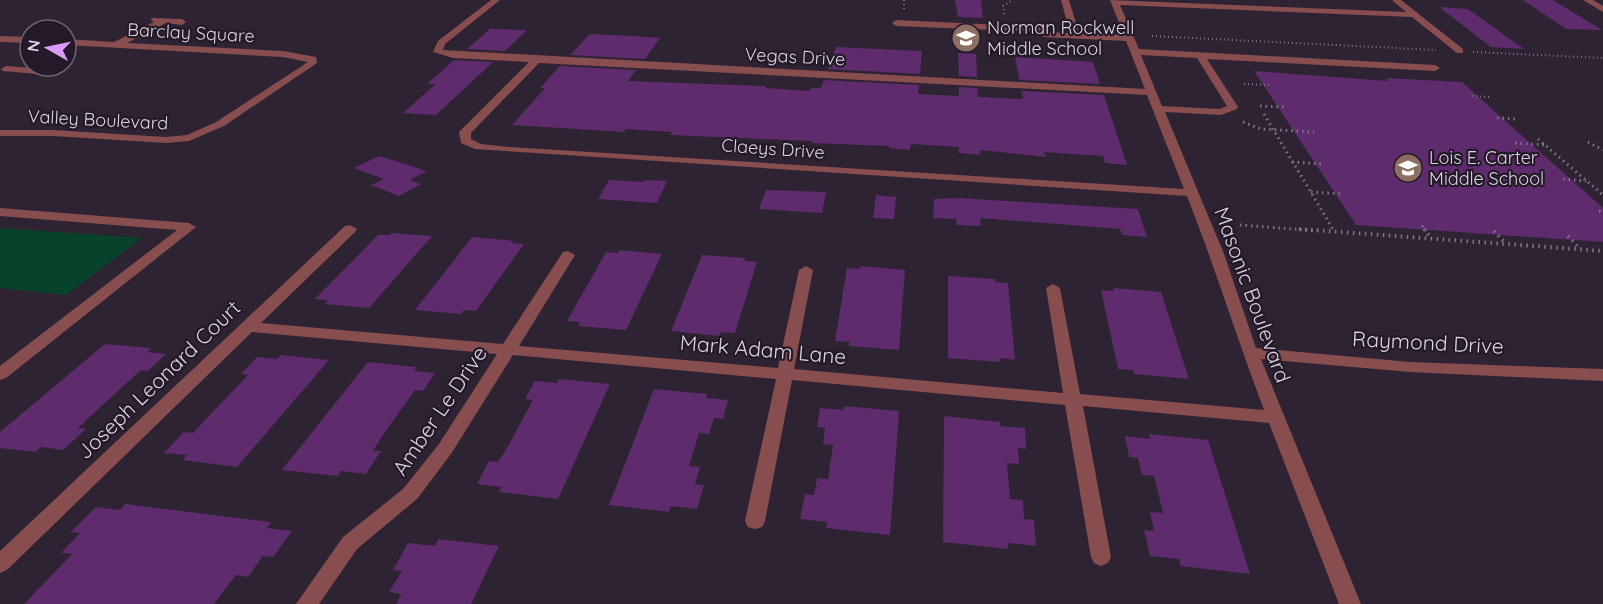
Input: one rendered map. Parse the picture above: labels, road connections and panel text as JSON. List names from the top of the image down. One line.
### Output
{"streets":{"street":["Barclay Square","Vegas Drive","Valley Boulevard","Claeys Drive","Masonic Boulevard","Raymond Drive","Mark Adam Lane","Joseph Leonard Court","Amber Le Drive"]},"crossings":[["Barclay Square","Valley Boulevard"],["Vegas Drive","Claeys Drive"],["Vegas Drive","Masonic Boulevard"],["Claeys Drive","Masonic Boulevard"],["Masonic Boulevard","Raymond Drive"],["Masonic Boulevard","Mark Adam Lane"],["Mark Adam Lane","Joseph Leonard Court"],["Mark Adam Lane","Amber Le Drive"]],"places":{"school or university":["Norman Rockwell Middle School","Lois E. Carter Middle School"]},"north":"left"}
